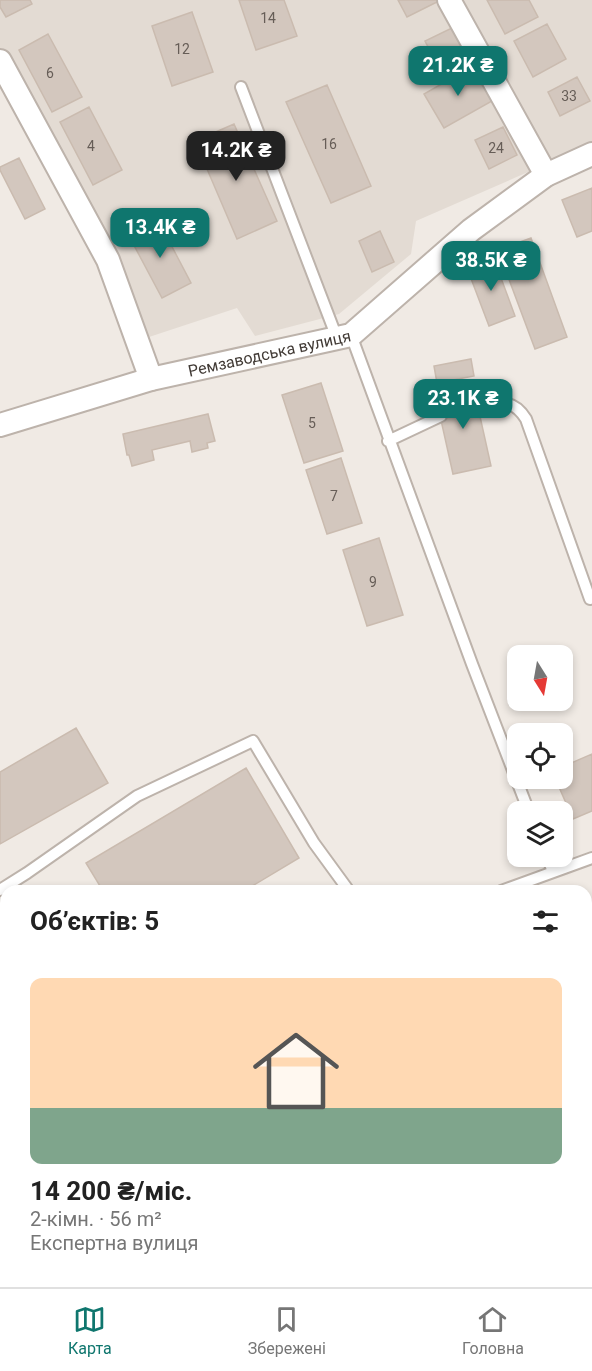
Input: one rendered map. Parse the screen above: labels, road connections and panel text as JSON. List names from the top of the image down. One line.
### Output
{"streets":{"street":["Ремзаводська вулиця"]},"house_numbers":["14","12","6","33","16","4","24","5","7","9"],"north":"bottom","page":{"price":["21.2K ₴","14.2K ₴","13.4K ₴","38.5K ₴","23.1K ₴"],"heading":"Об’єктів: 5","list":[{"name":"14 200 ₴/міс.","note":"2-кімн. · 56 m² · Експертна вулиця"}],"tabs":["Карта","Збережені","Головна"]}}
